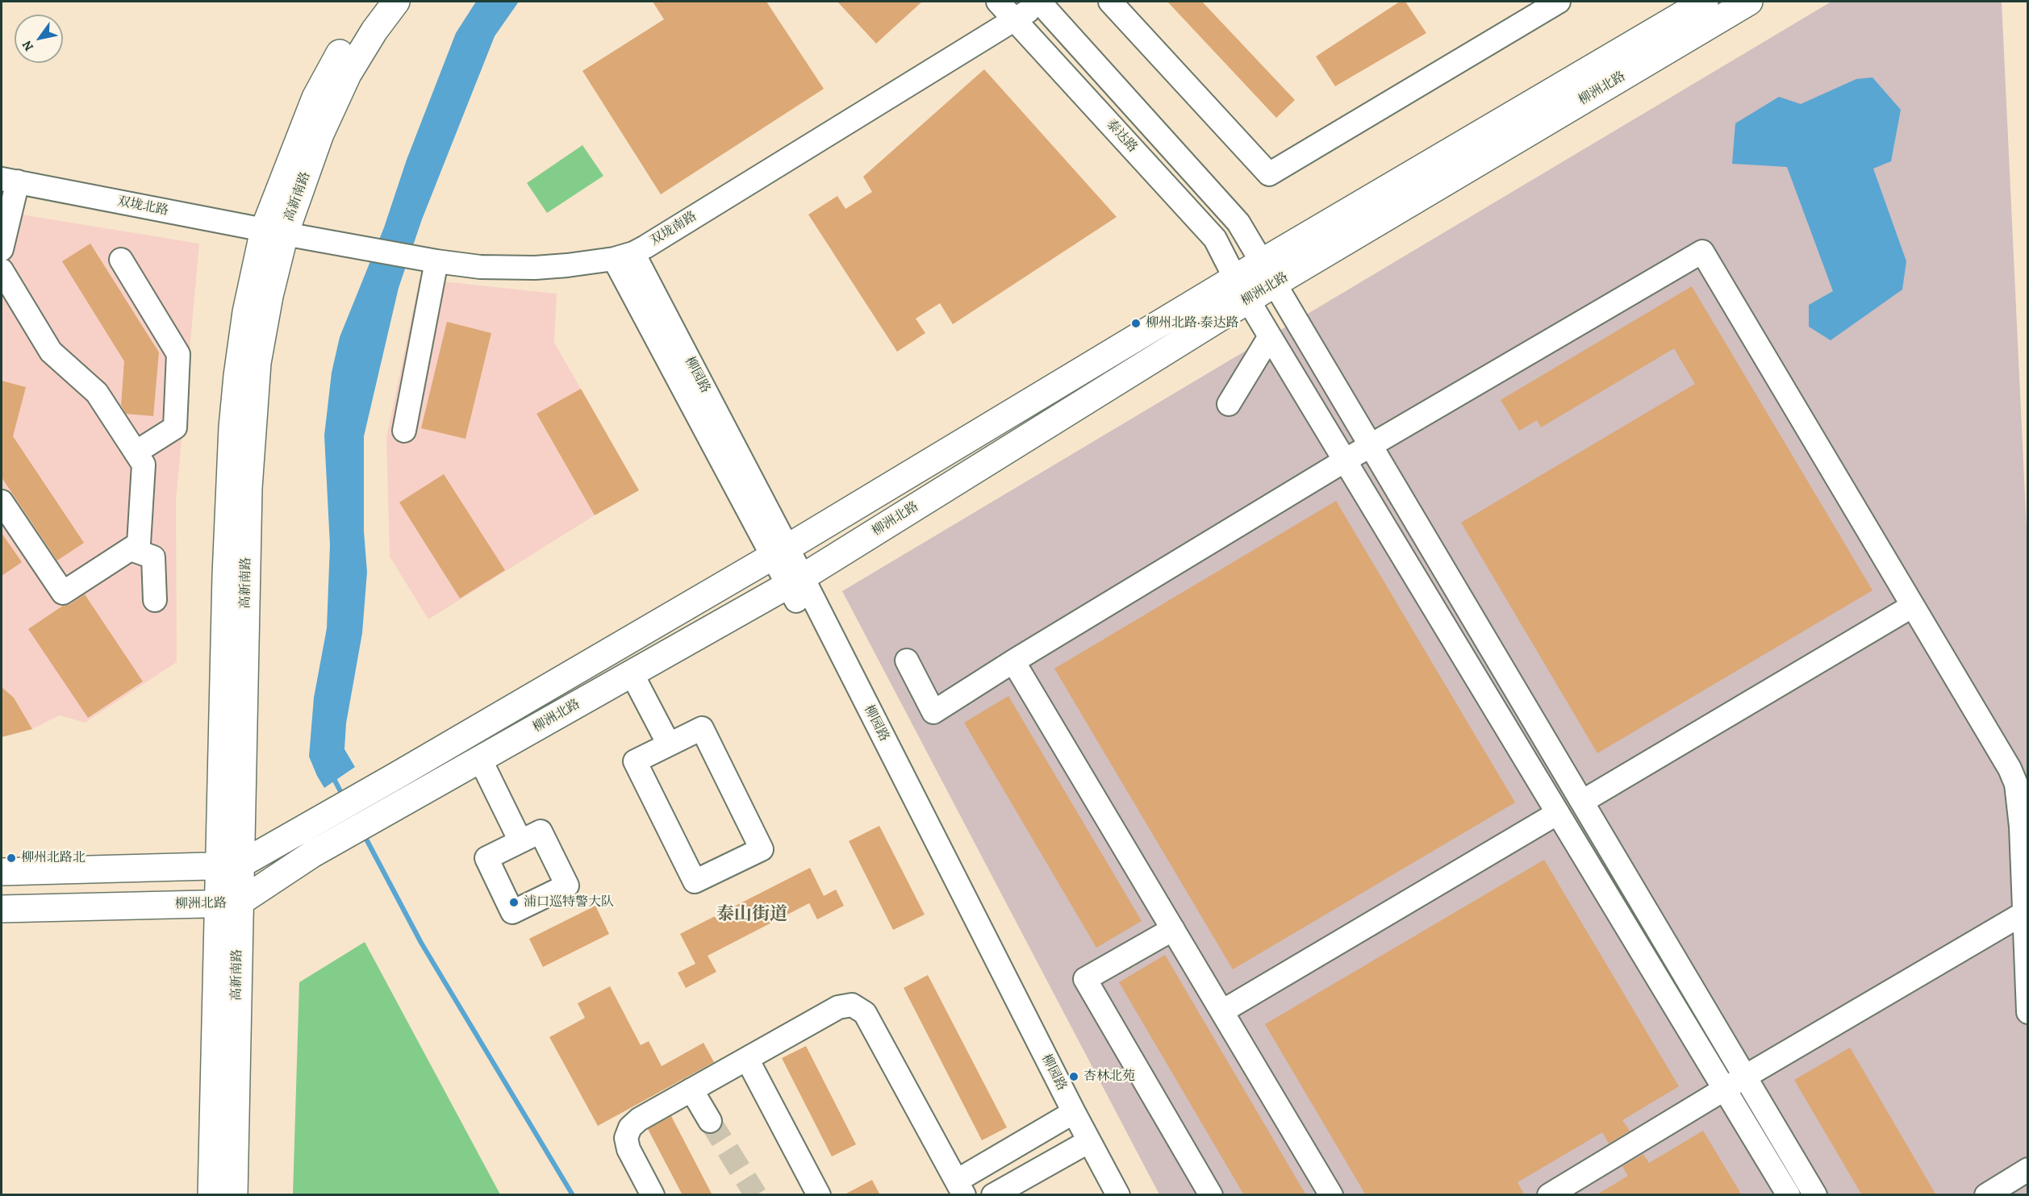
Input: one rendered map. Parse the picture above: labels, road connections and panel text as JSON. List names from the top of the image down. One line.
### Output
{"streets":{"main road":["柳洲北路","高新南路"],"street":["泰达路","双垅北路","双垅南路","柳园路"]},"crossings":[["柳洲北路","泰达路"],["柳洲北路","高新南路"],["柳洲北路","柳园路"],["泰达路","双垅南路"],["高新南路","双垅北路"],["高新南路","双垅南路"],["双垅北路","双垅南路"],["双垅南路","柳园路"]],"districts":["泰山街道"],"places":["柳州北路·泰达路","柳州北路北","浦口巡特警大队","杏林北苑"],"north":"bottom left"}
